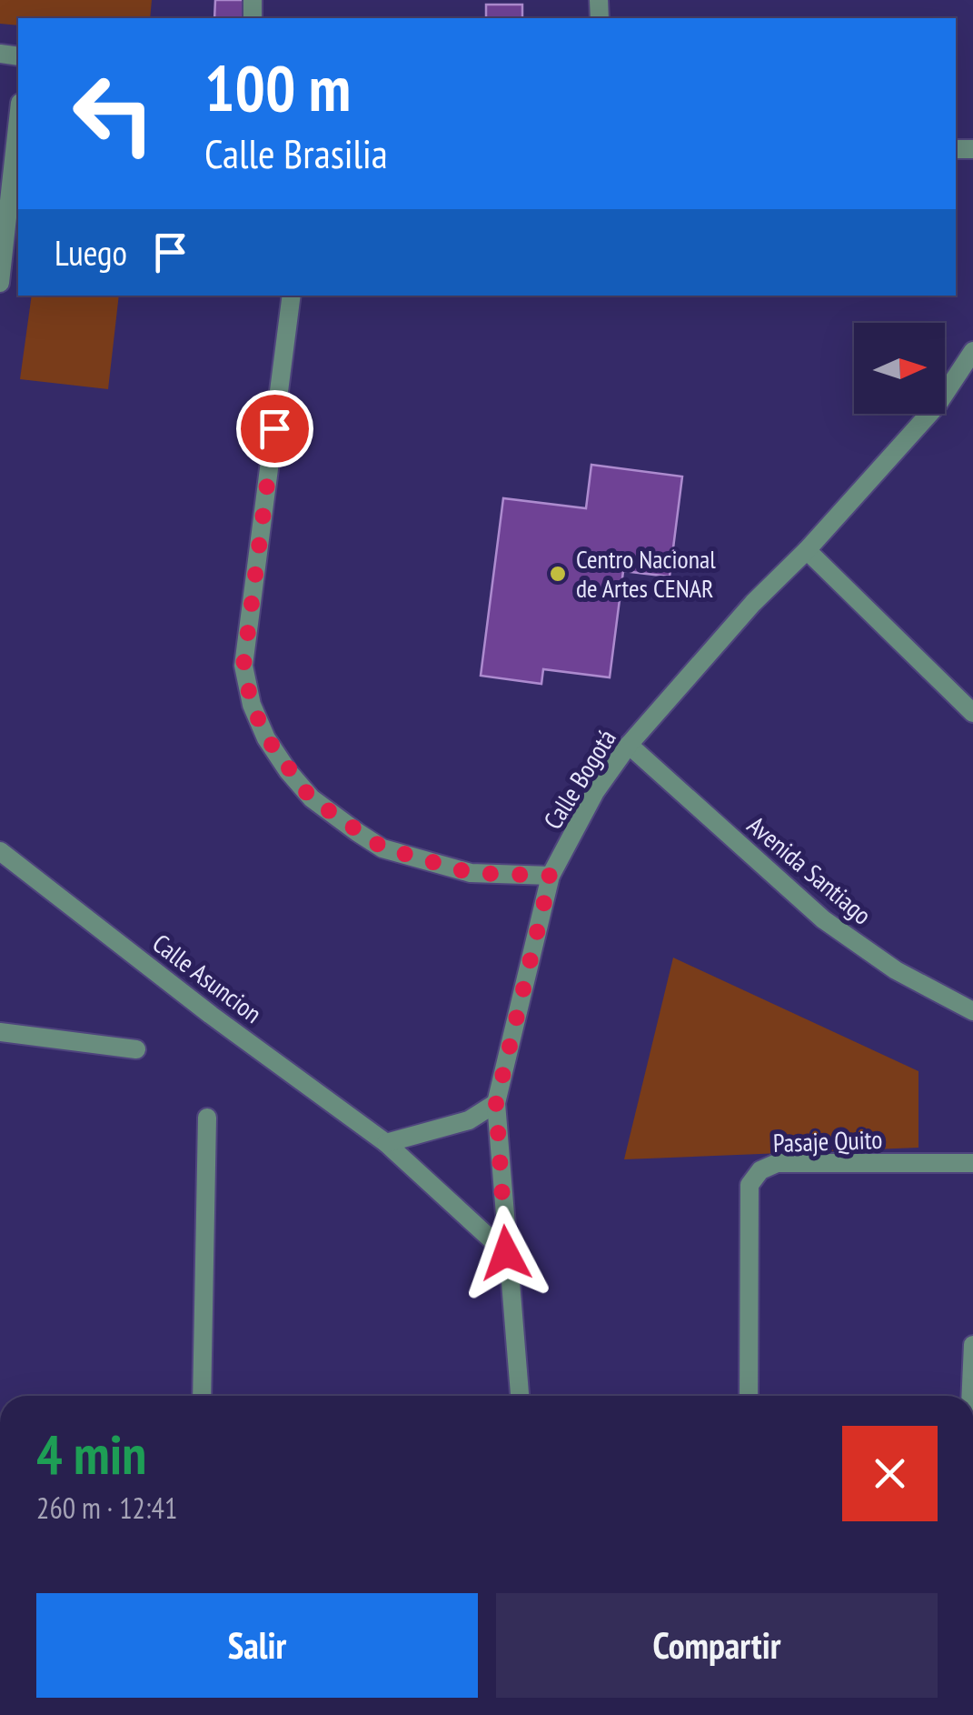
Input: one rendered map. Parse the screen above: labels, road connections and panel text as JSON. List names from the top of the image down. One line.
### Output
{"streets":{"street":["Calle Bogotá","Avenida Santiago","Calle Asuncion","Pasaje Quito"]},"crossings":[["Calle Bogotá","Avenida Santiago"],["Calle Bogotá","Calle Asuncion"]],"places":["Centro Nacional de Artes CENAR"],"north":"right","page":{"turn":["100 m","Calle Brasilia"],"then":"Luego","heading":["4 min","260 m · 12:41"],"buttons":["Salir","Compartir"]}}
